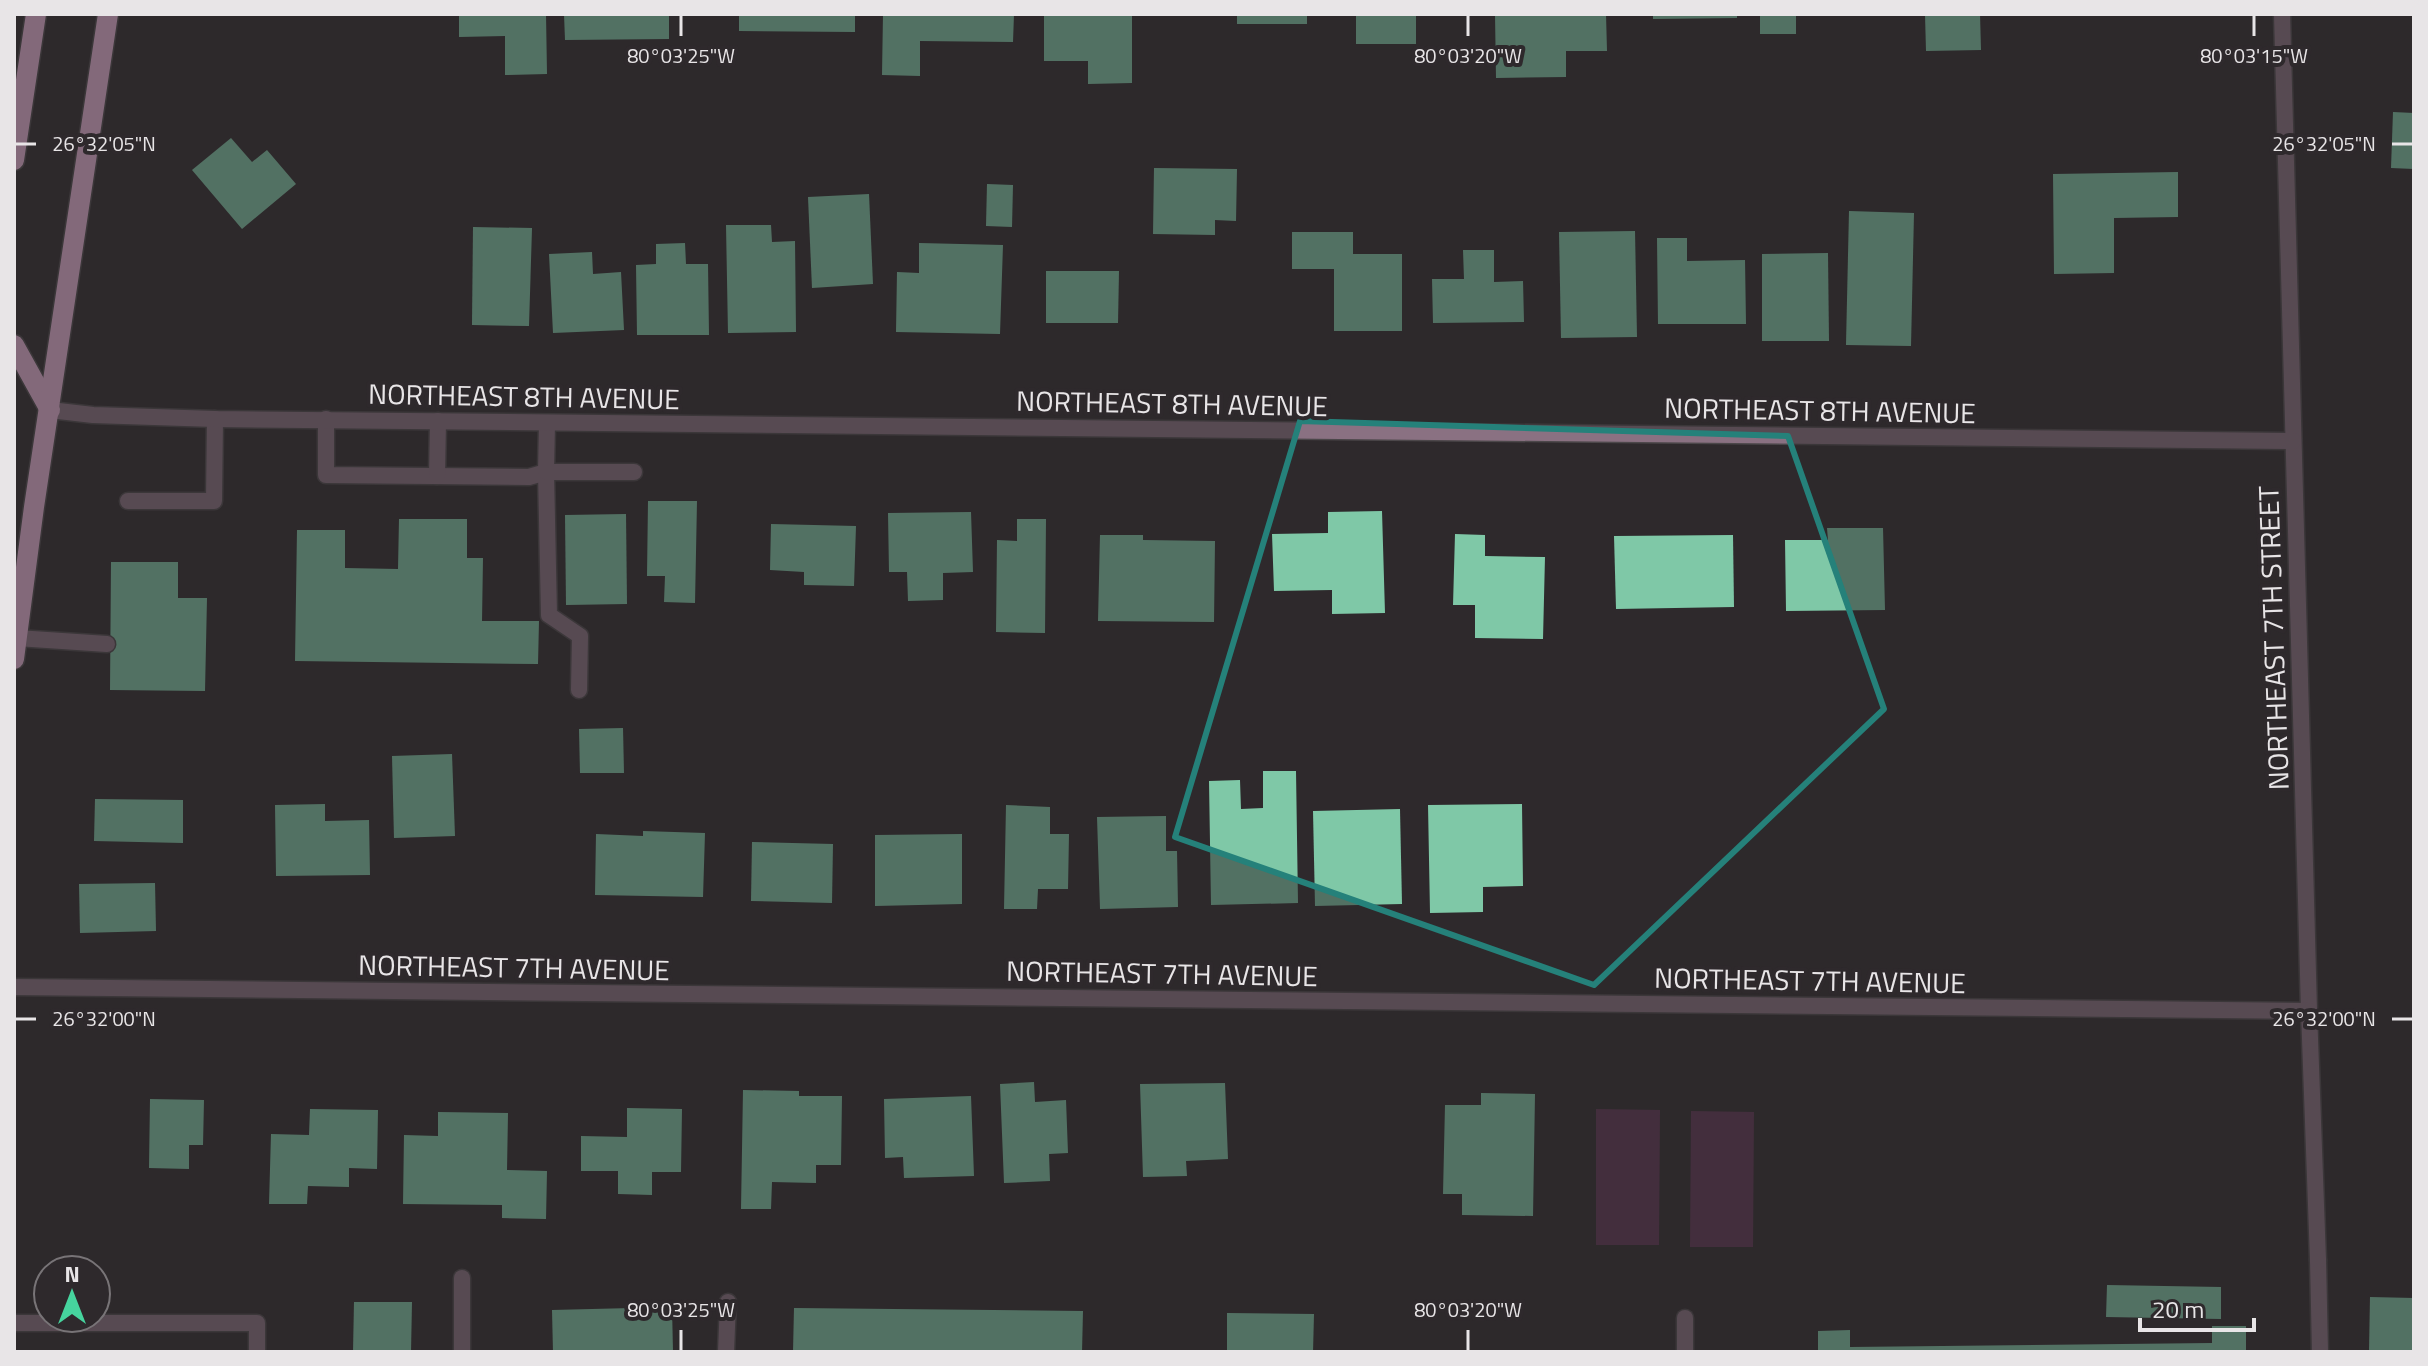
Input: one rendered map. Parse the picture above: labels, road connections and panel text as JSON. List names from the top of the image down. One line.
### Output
{"streets":{"street":["NORTHEAST 8TH AVENUE","NORTHEAST 7TH STREET","NORTHEAST 7TH AVENUE"]},"crossings":[["NORTHEAST 8TH AVENUE","NORTHEAST 7TH STREET"],["NORTHEAST 7TH STREET","NORTHEAST 7TH AVENUE"]],"scale_bar":"20 m","north":"top","coordinates":["80°03'25\"W","80°03'20\"W","80°03'15\"W","26°32'05\"N","26°32'00\"N"]}
